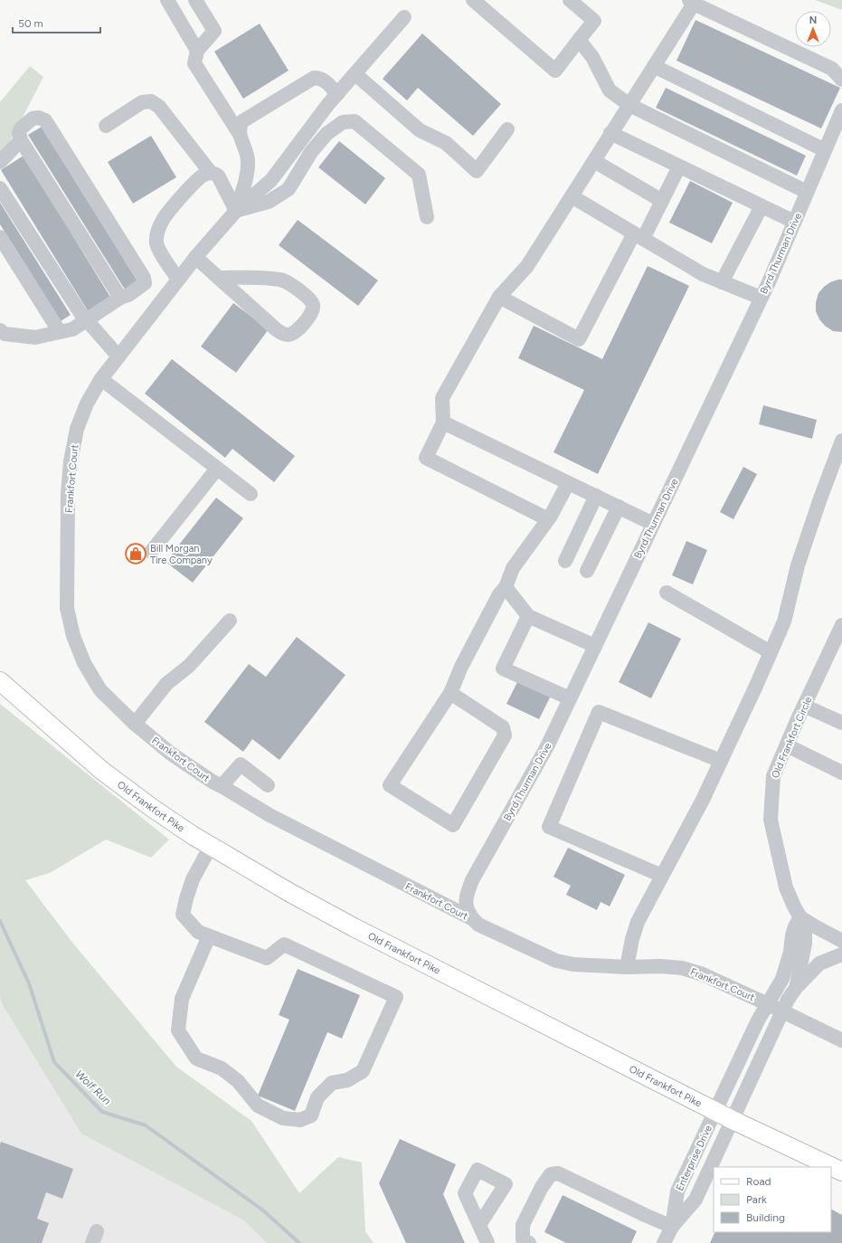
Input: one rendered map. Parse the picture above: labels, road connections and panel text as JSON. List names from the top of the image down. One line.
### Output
{"streets":{"main road":["Old Frankfort Pike"],"street":["Byrd Thurman Drive","Frankfort Court","Old Frankfort Circle","Enterprise Drive"]},"crossings":[["Byrd Thurman Drive","Frankfort Court"],["Frankfort Court","Old Frankfort Pike"],["Frankfort Court","Enterprise Drive"],["Old Frankfort Pike","Enterprise Drive"]],"water":["Wolf Run"],"places":{"shop":["Bill Morgan Tire Company"]},"legend":["Road","Park","Building"],"scale_bar":"50 m","north":"top"}
